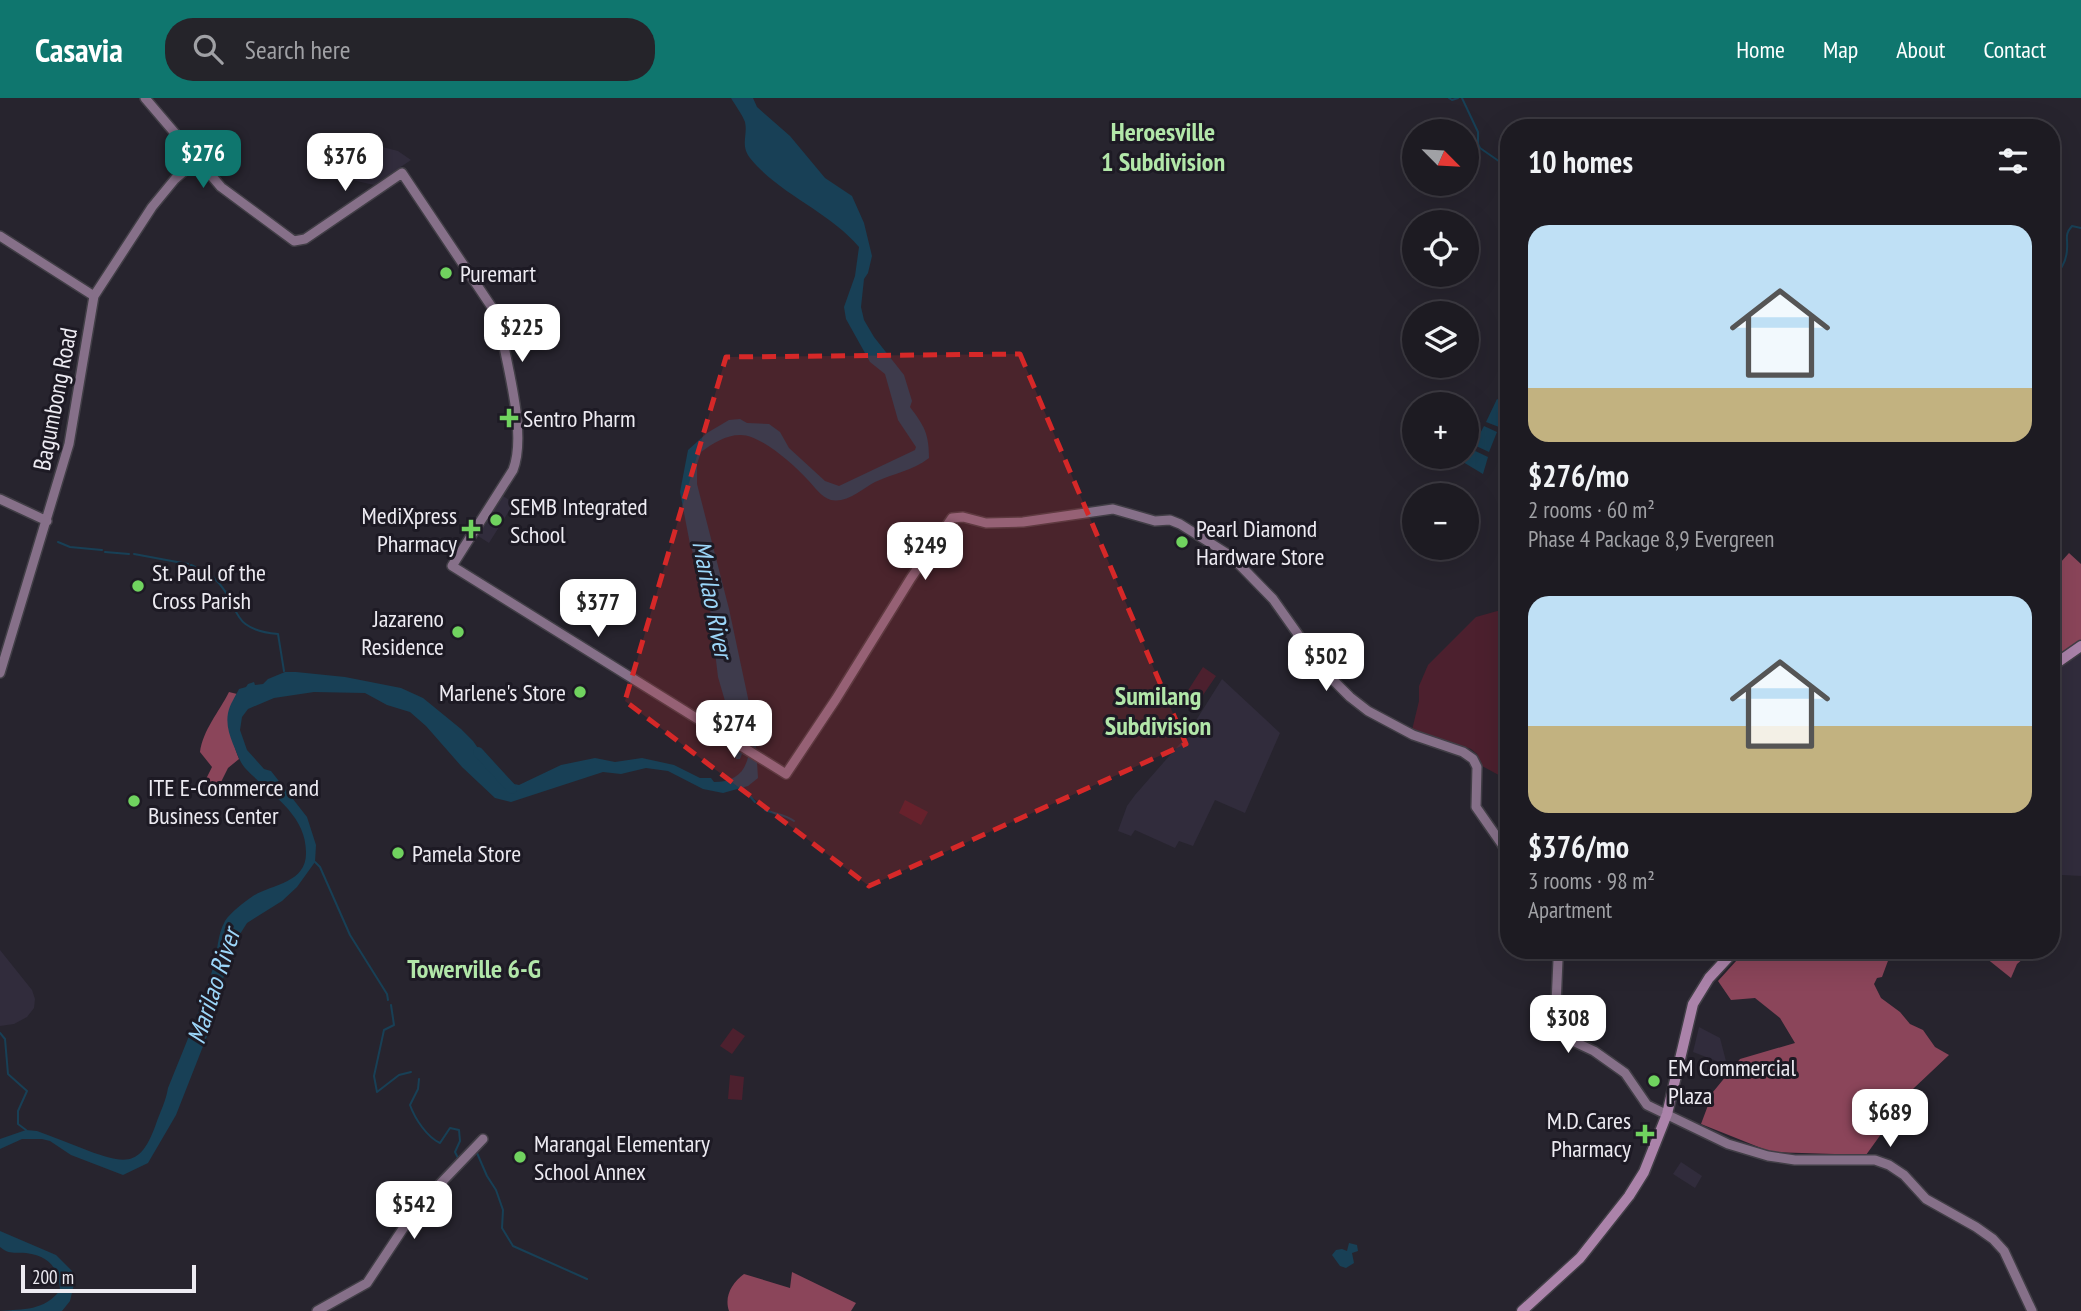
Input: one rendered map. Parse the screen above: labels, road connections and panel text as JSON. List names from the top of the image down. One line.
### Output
{"streets":{"street":["Bagumbong Road"]},"districts":["Heroesville 1 Subdivision","Sumilang Subdivision","Towerville 6-G"],"water":["Marilao River"],"places":{"other":["Puremart","SEMB Integrated School","Pearl Diamond Hardware Store","St. Paul of the Cross Parish","Jazareno Residence","Marlene's Store","ITE E-Commerce and Business Center","Pamela Store","EM Commercial Plaza","Marangal Elementary School Annex"],"health":["Sentro Pharm","MediXpress Pharmacy","M.D. Cares Pharmacy"]},"scale_bar":"200 m","north":"bottom right","page":{"header":"Casavia","search":"Search here","nav":["Home","Map","About","Contact"],"map_buttons":["+","−"],"heading":"10 homes","price":["$276","$376","$225","$249","$377","$502","$274","$308","$689","$542"],"list":[{"name":"$276/mo","note":"2 rooms · 60 m² · Phase 4 Package 8,9 Evergreen"},{"name":"$376/mo","note":"3 rooms · 98 m² · Apartment"}],"scale":"200 m"}}
